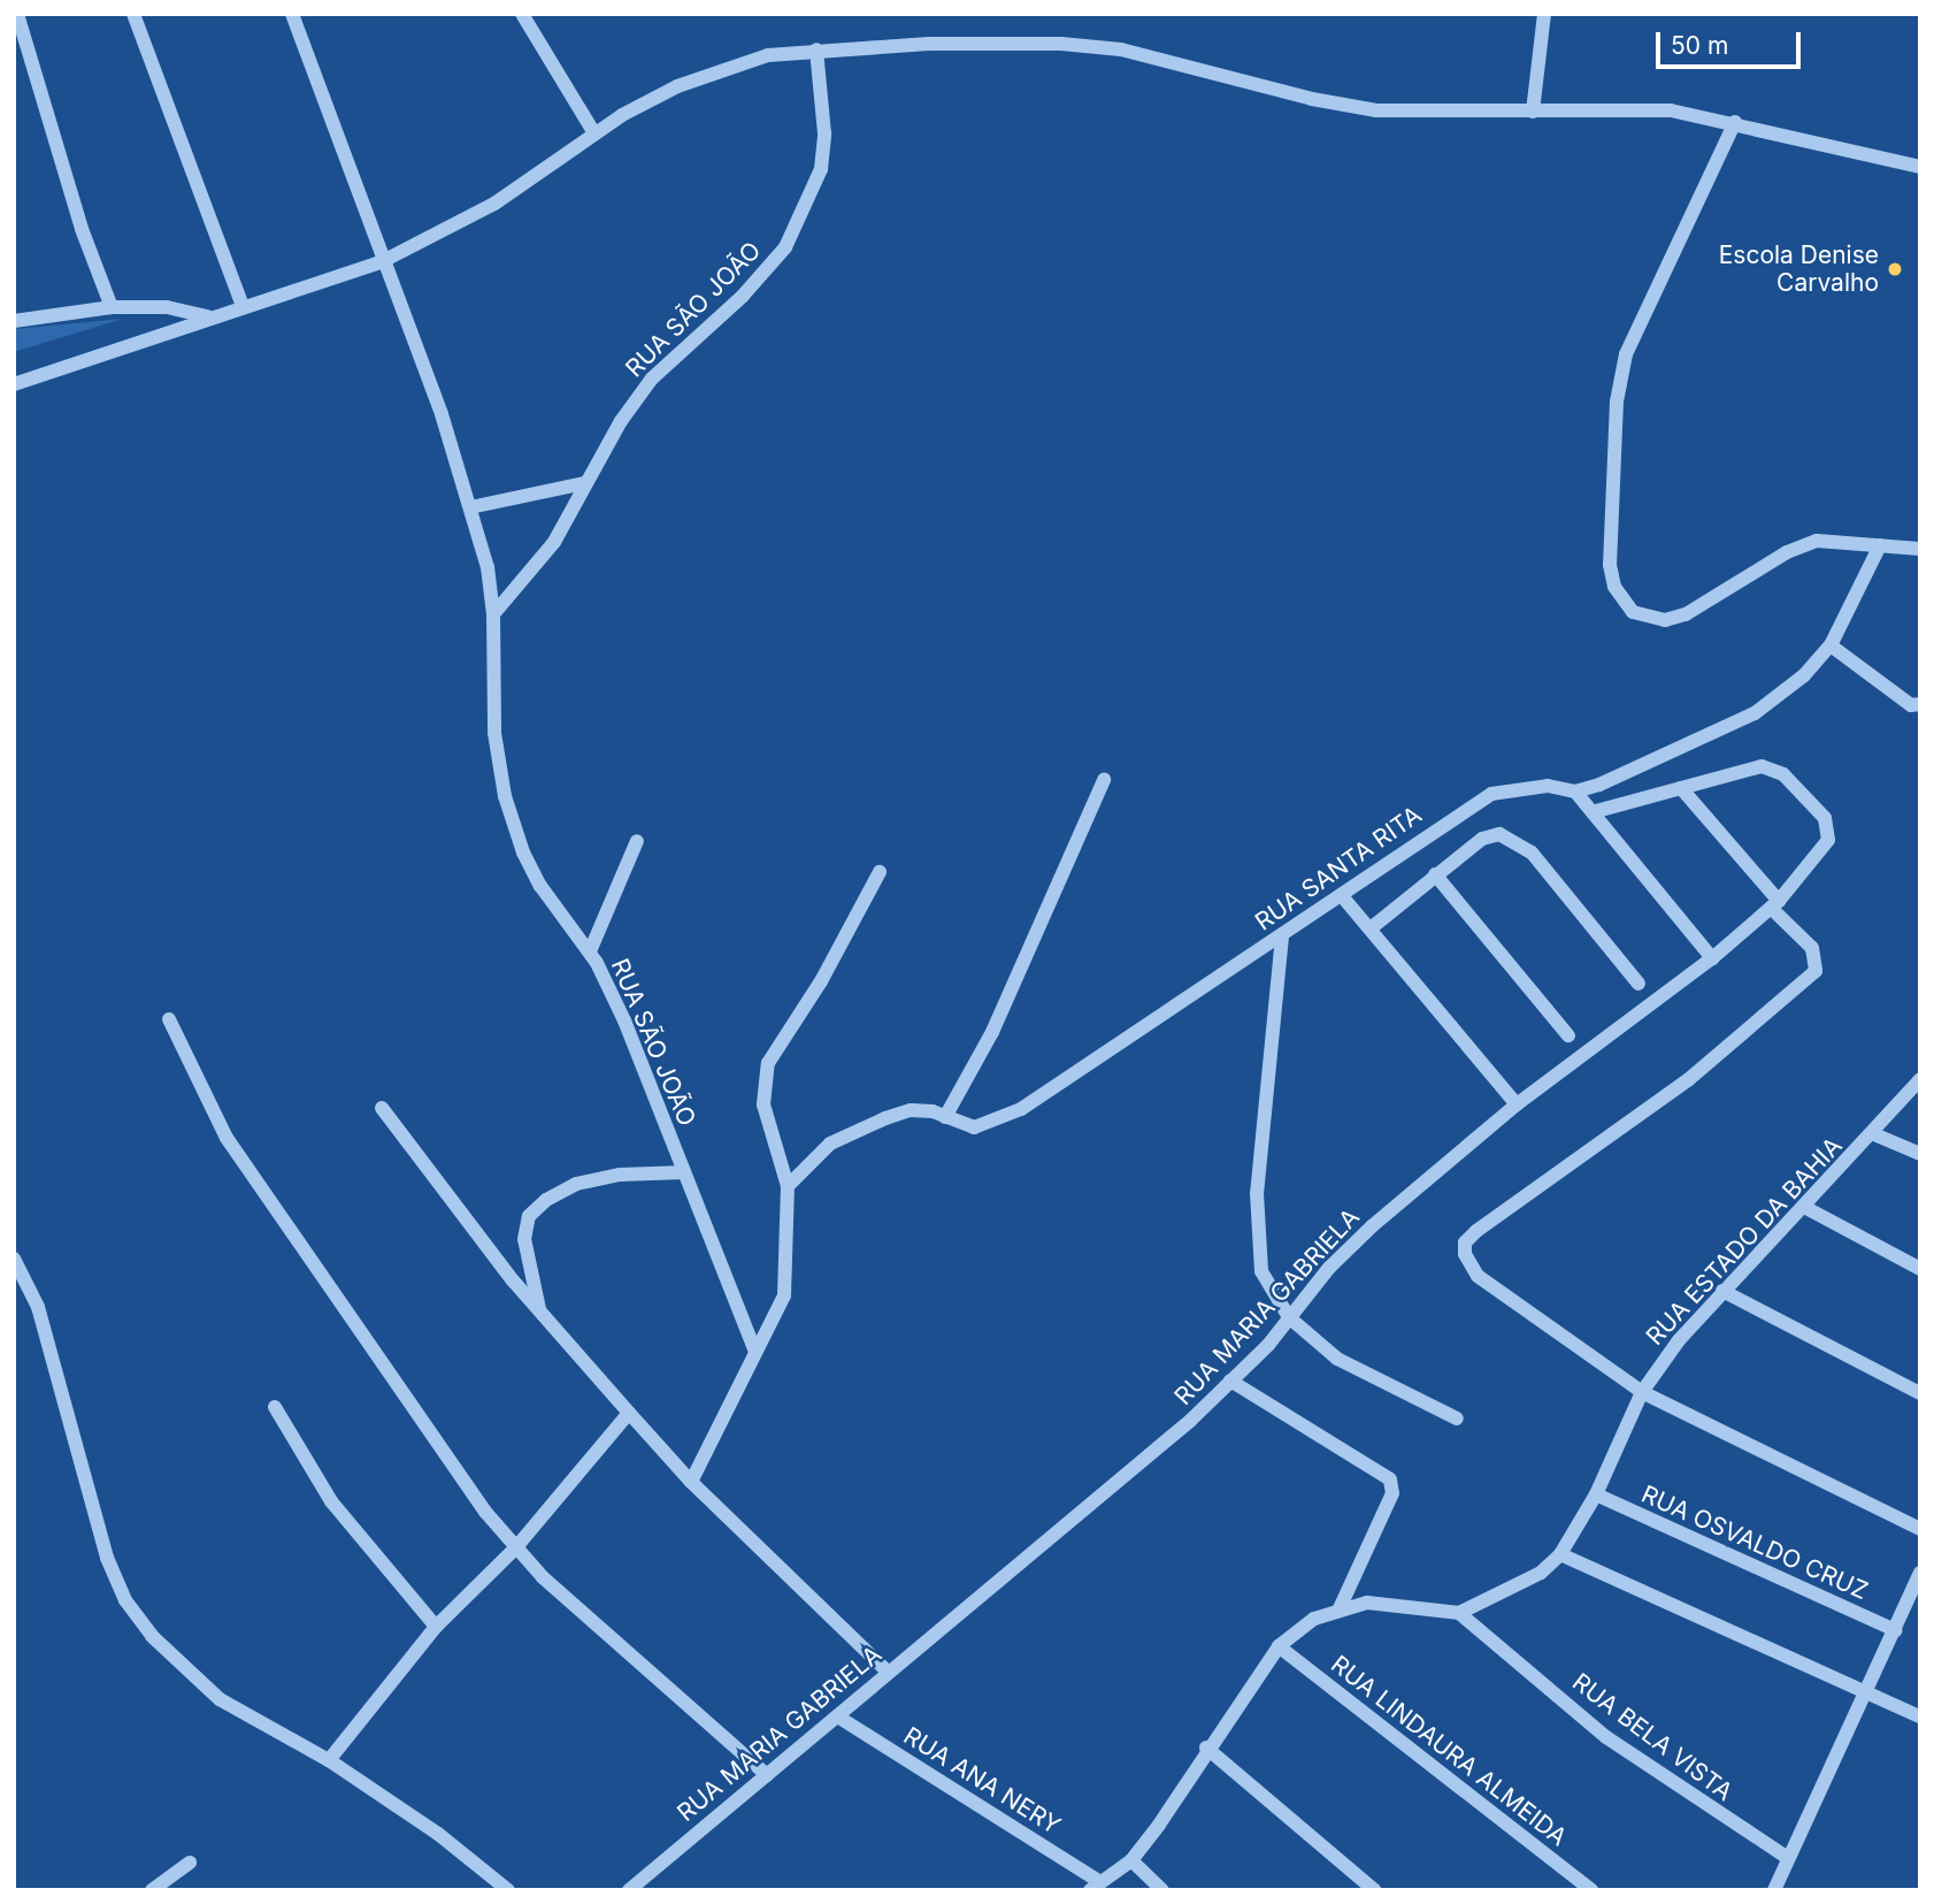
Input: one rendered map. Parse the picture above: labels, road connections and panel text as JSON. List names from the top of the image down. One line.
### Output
{"streets":{"street":["RUA SÃO JOÃO","RUA SANTA RITA","RUA ESTADO DA BAHIA","RUA MARIA GABRIELA","RUA OSVALDO CRUZ","RUA BELA VISTA","RUA LINDAURA ALMEIDA","RUA ANA NERY"]},"crossings":[["RUA ESTADO DA BAHIA","RUA OSVALDO CRUZ"],["RUA ESTADO DA BAHIA","RUA BELA VISTA"],["RUA MARIA GABRIELA","RUA ANA NERY"]],"places":["Escola Denise Carvalho"],"scale_bar":"50 m"}
